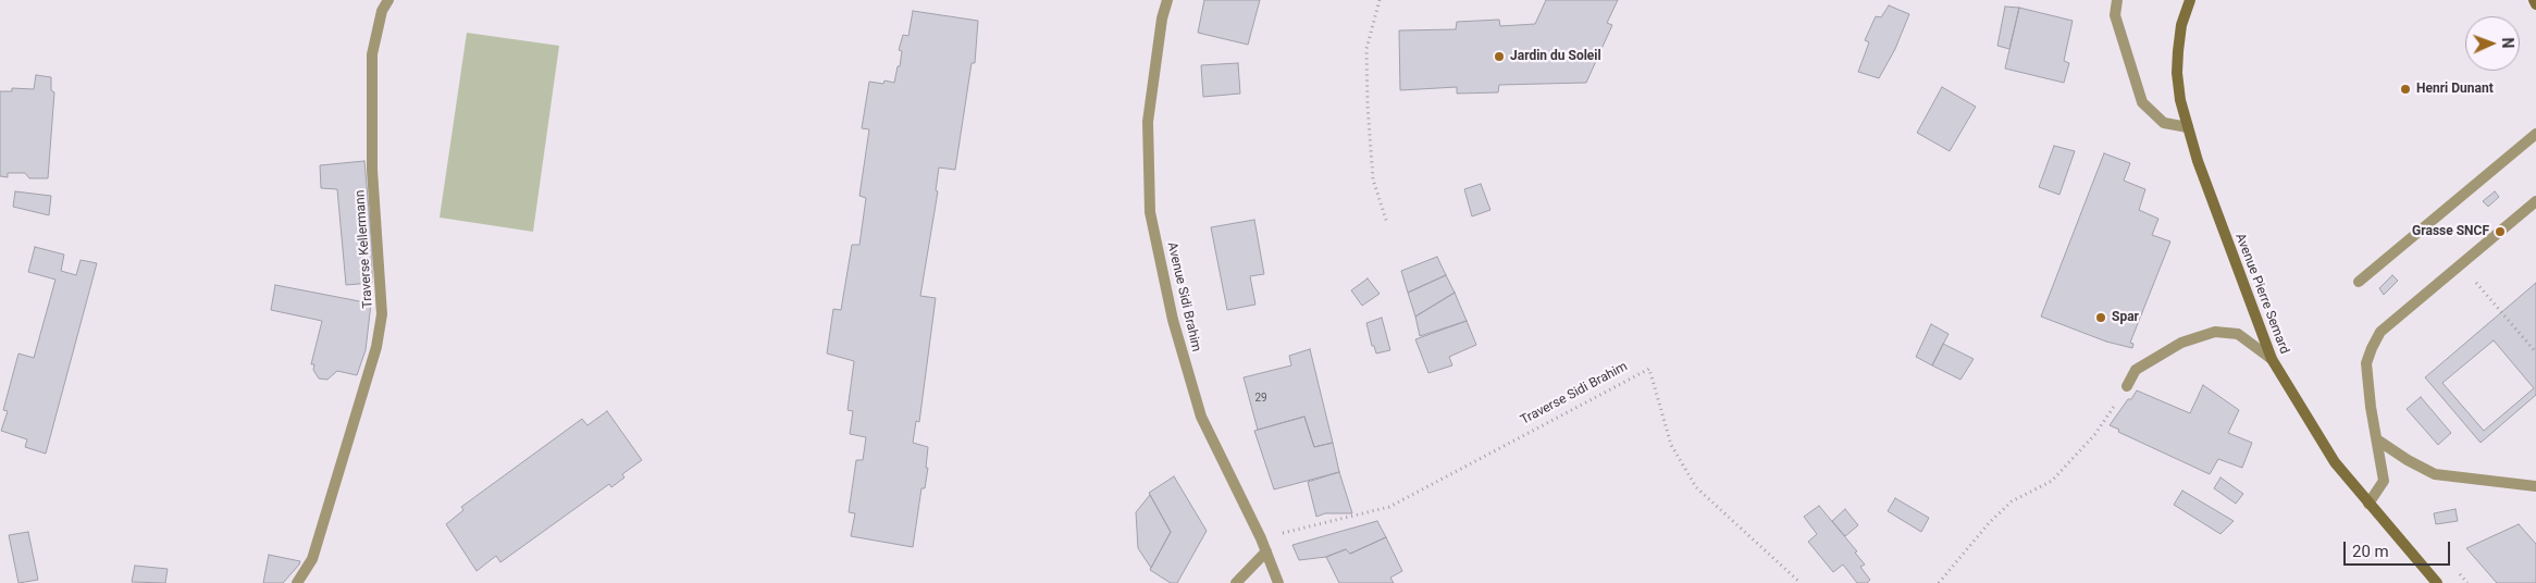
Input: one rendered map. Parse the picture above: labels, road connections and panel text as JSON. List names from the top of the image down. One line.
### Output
{"streets":{"main road":["Avenue Pierre Semard"],"street":["Traverse Kellermann","Avenue Sidi Brahim"],"path":["Traverse Sidi Brahim"]},"crossings":[["Avenue Sidi Brahim","Traverse Sidi Brahim"]],"places":["Jardin du Soleil","Henri Dunant","Grasse SNCF","Spar"],"house_numbers":["29"],"scale_bar":"20 m","north":"right"}
